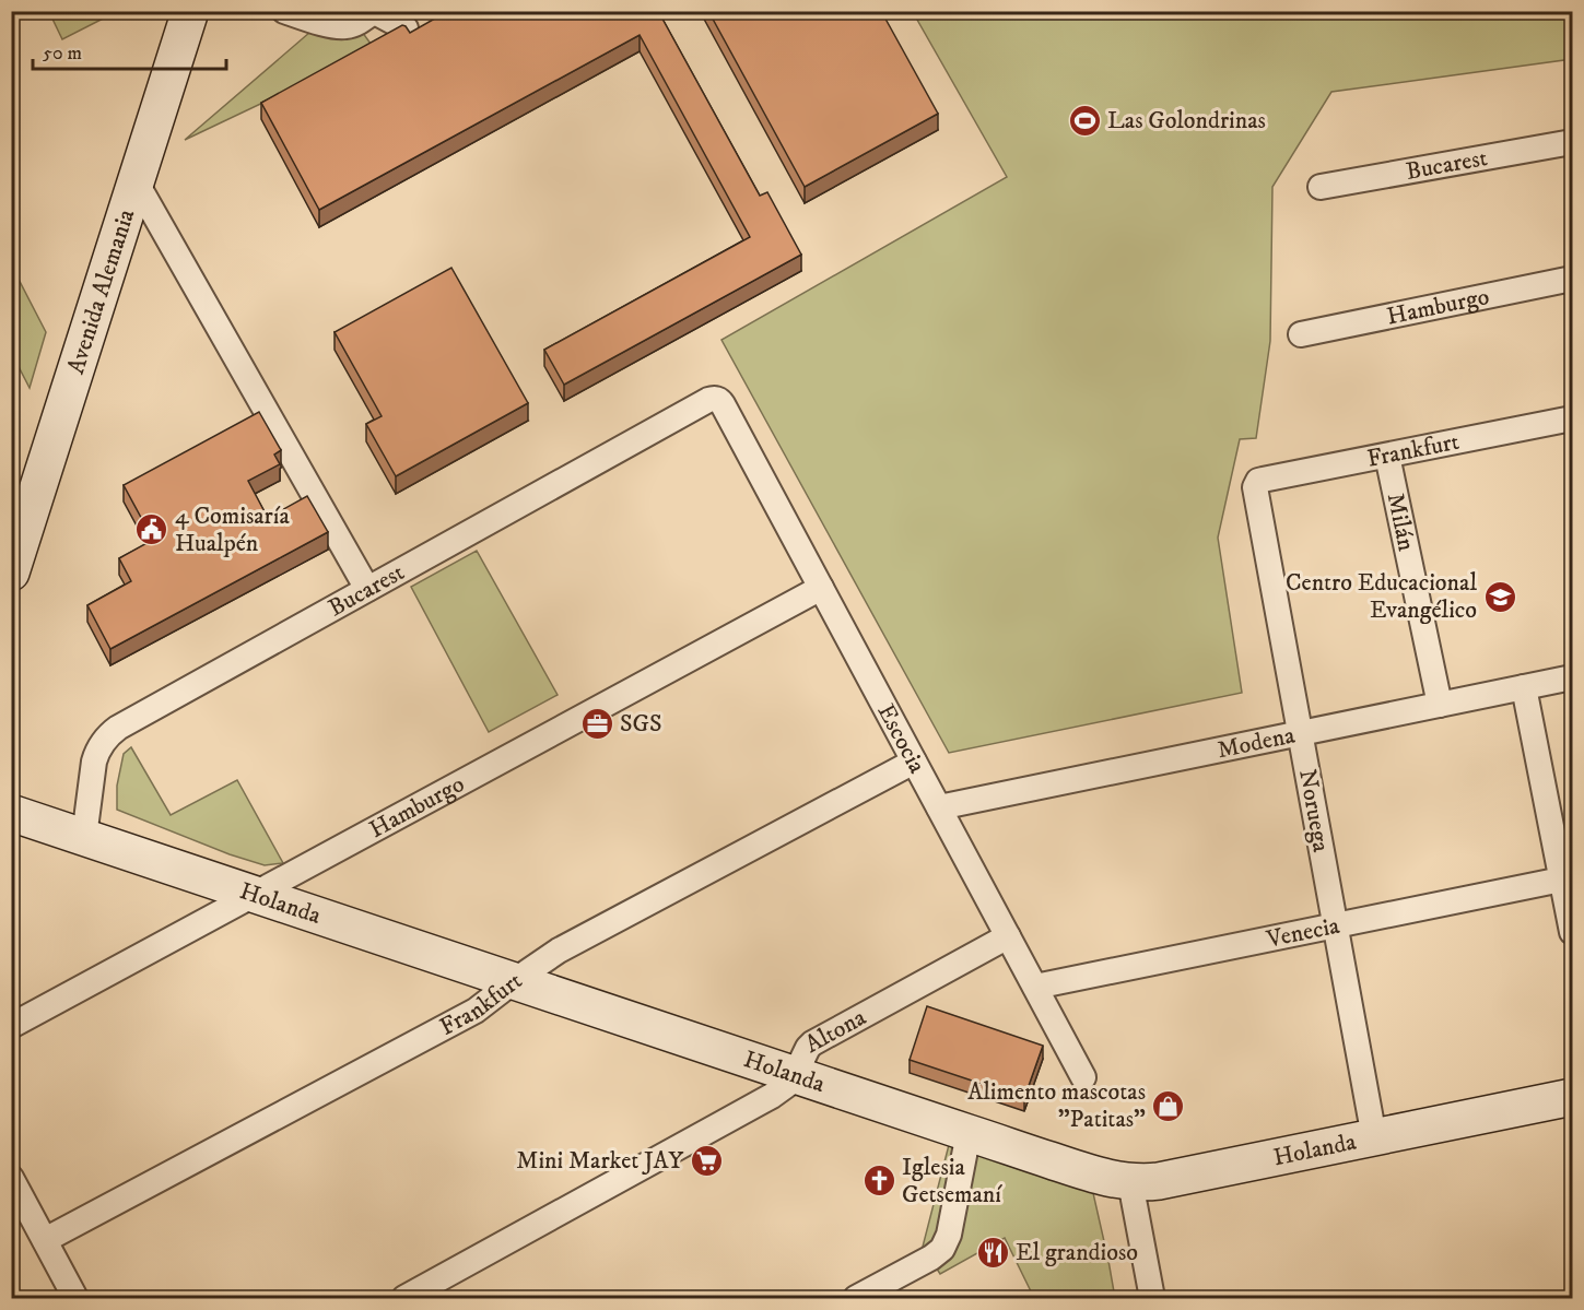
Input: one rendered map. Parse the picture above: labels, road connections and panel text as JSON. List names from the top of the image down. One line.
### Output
{"streets":{"street":["Bucarest","Avenida Alemania","Hamburgo","Frankfurt","Milán","Escocia","Modena","Noruega","Holanda","Venecia","Altona"]},"crossings":[["Bucarest","Escocia"],["Bucarest","Holanda"],["Hamburgo","Escocia"],["Hamburgo","Holanda"],["Frankfurt","Milán"],["Frankfurt","Escocia"],["Frankfurt","Noruega"],["Frankfurt","Holanda"],["Milán","Modena"],["Escocia","Modena"],["Escocia","Venecia"],["Escocia","Altona"],["Modena","Noruega"],["Noruega","Holanda"],["Noruega","Venecia"],["Holanda","Altona"]],"places":{"sports":["Las Golondrinas"],"public building":["4 Comisaría Hualpén"],"school or university":["Centro Educacional Evangélico"],"office":["SGS"],"shop":["Alimento mascotas \"Patitas\""],"supermarket":["Mini Market JAY"],"church":["Iglesia Getsemaní"],"restaurant":["El grandioso"]},"scale_bar":"50 m"}
